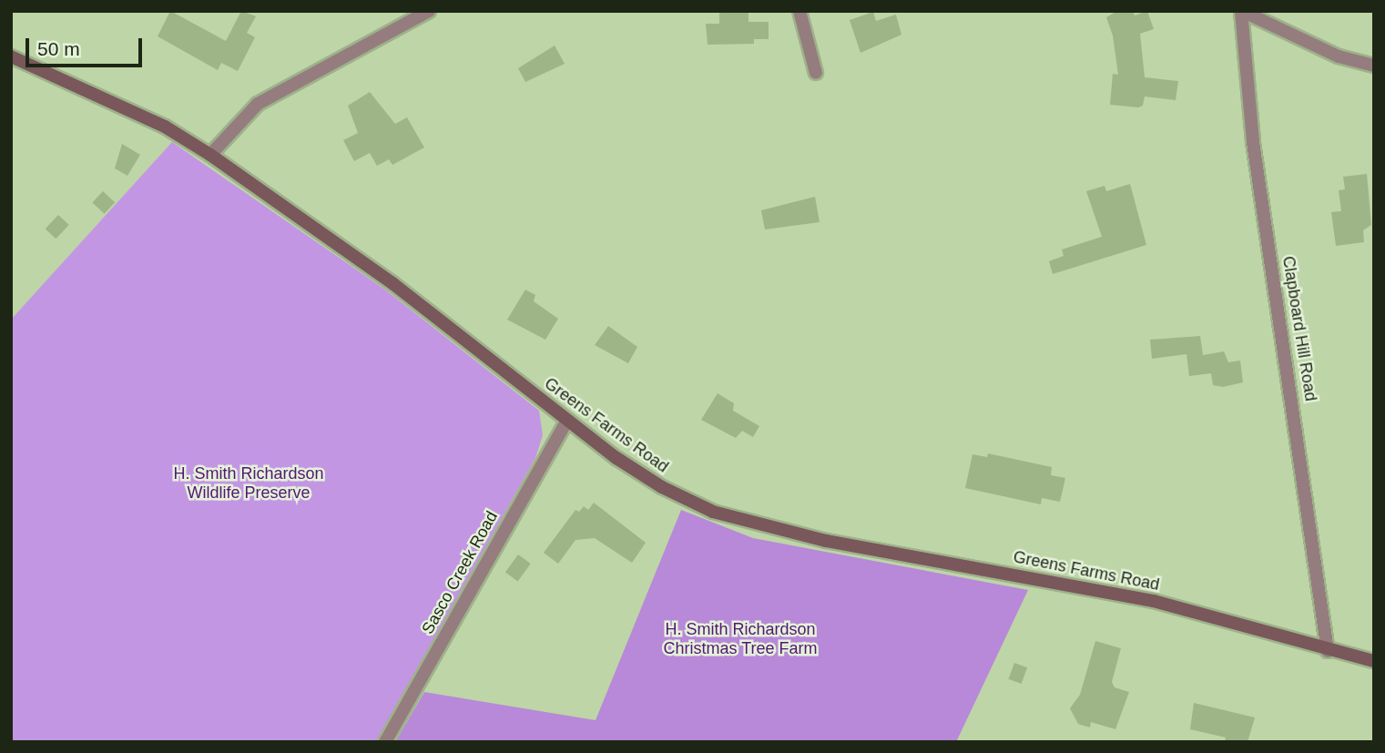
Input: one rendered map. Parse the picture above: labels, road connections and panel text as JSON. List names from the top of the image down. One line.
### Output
{"streets":{"street":["Clapboard Hill Road","Greens Farms Road","Sasco Creek Road"]},"crossings":[["Clapboard Hill Road","Greens Farms Road"],["Greens Farms Road","Sasco Creek Road"]],"parks":["H. Smith Richardson Wildlife Preserve","H. Smith Richardson Christmas Tree Farm"],"scale_bar":"50 m"}
